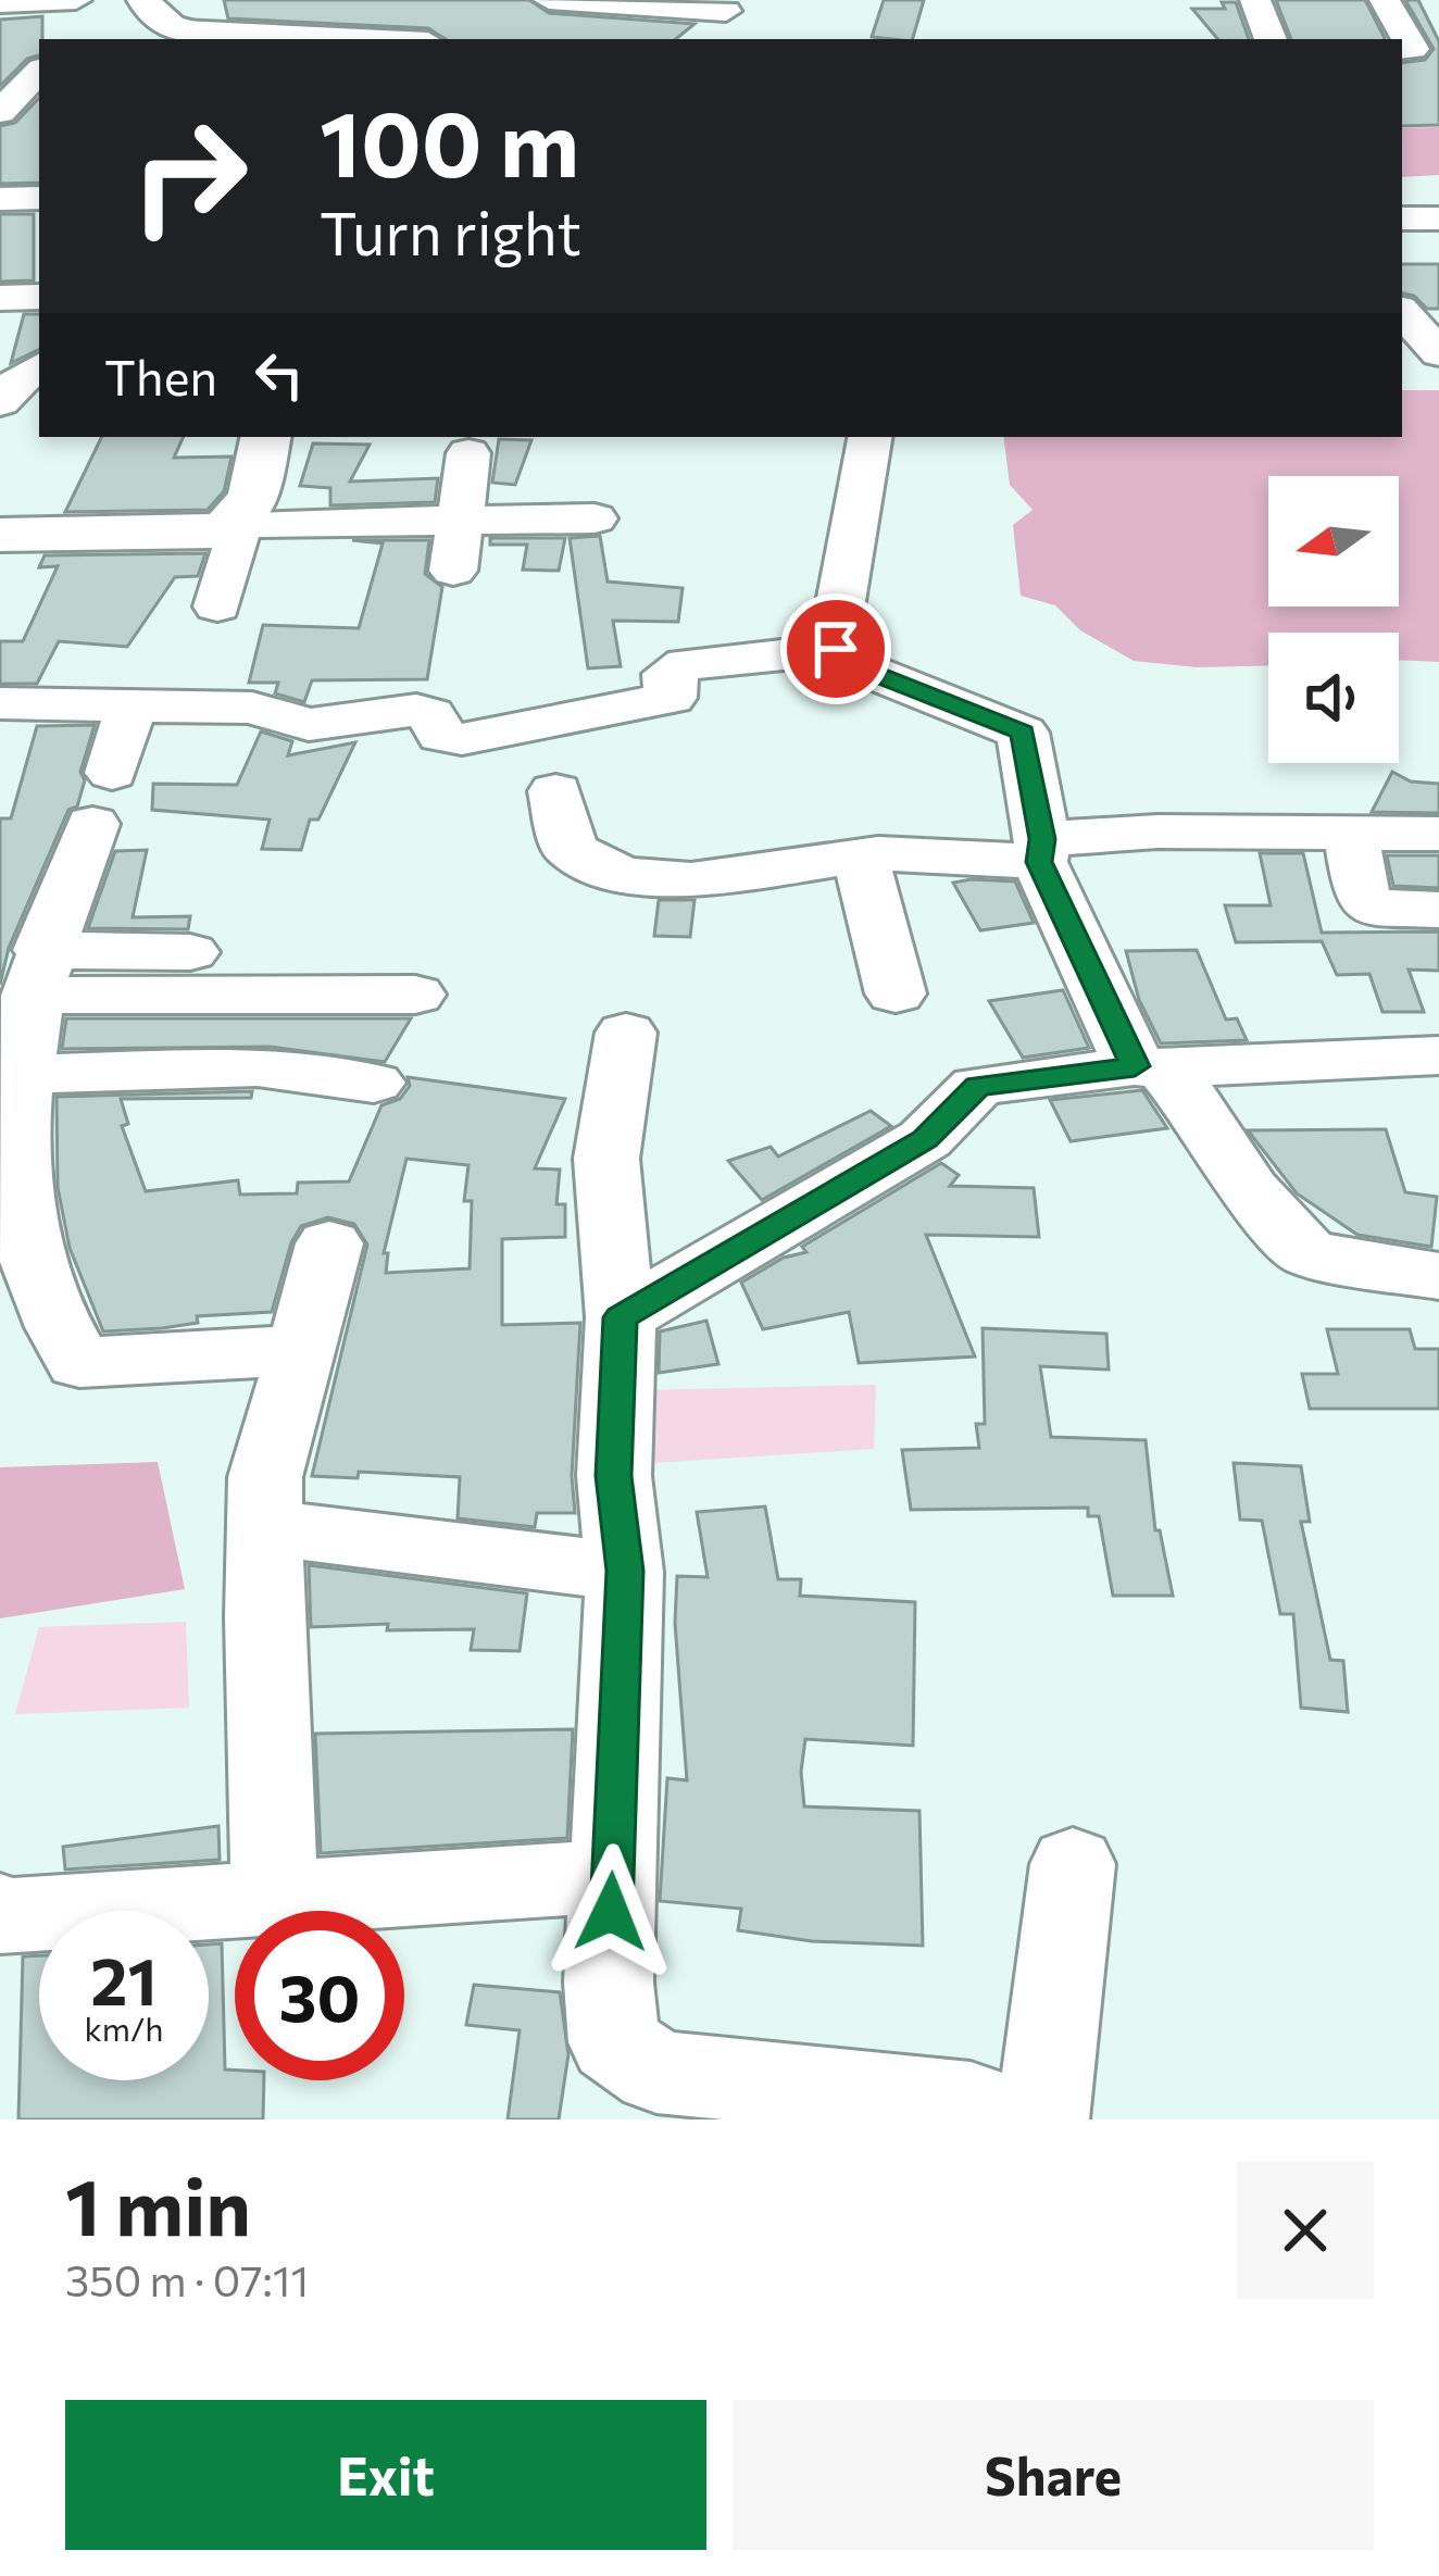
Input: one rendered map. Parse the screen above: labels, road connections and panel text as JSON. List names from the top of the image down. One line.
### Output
{"north":"left","page":{"turn":["100 m","Turn right"],"then":"Then","speed":"21 km/h","limit":"30","heading":["1 min","350 m · 07:11"],"buttons":["Exit","Share"]}}
